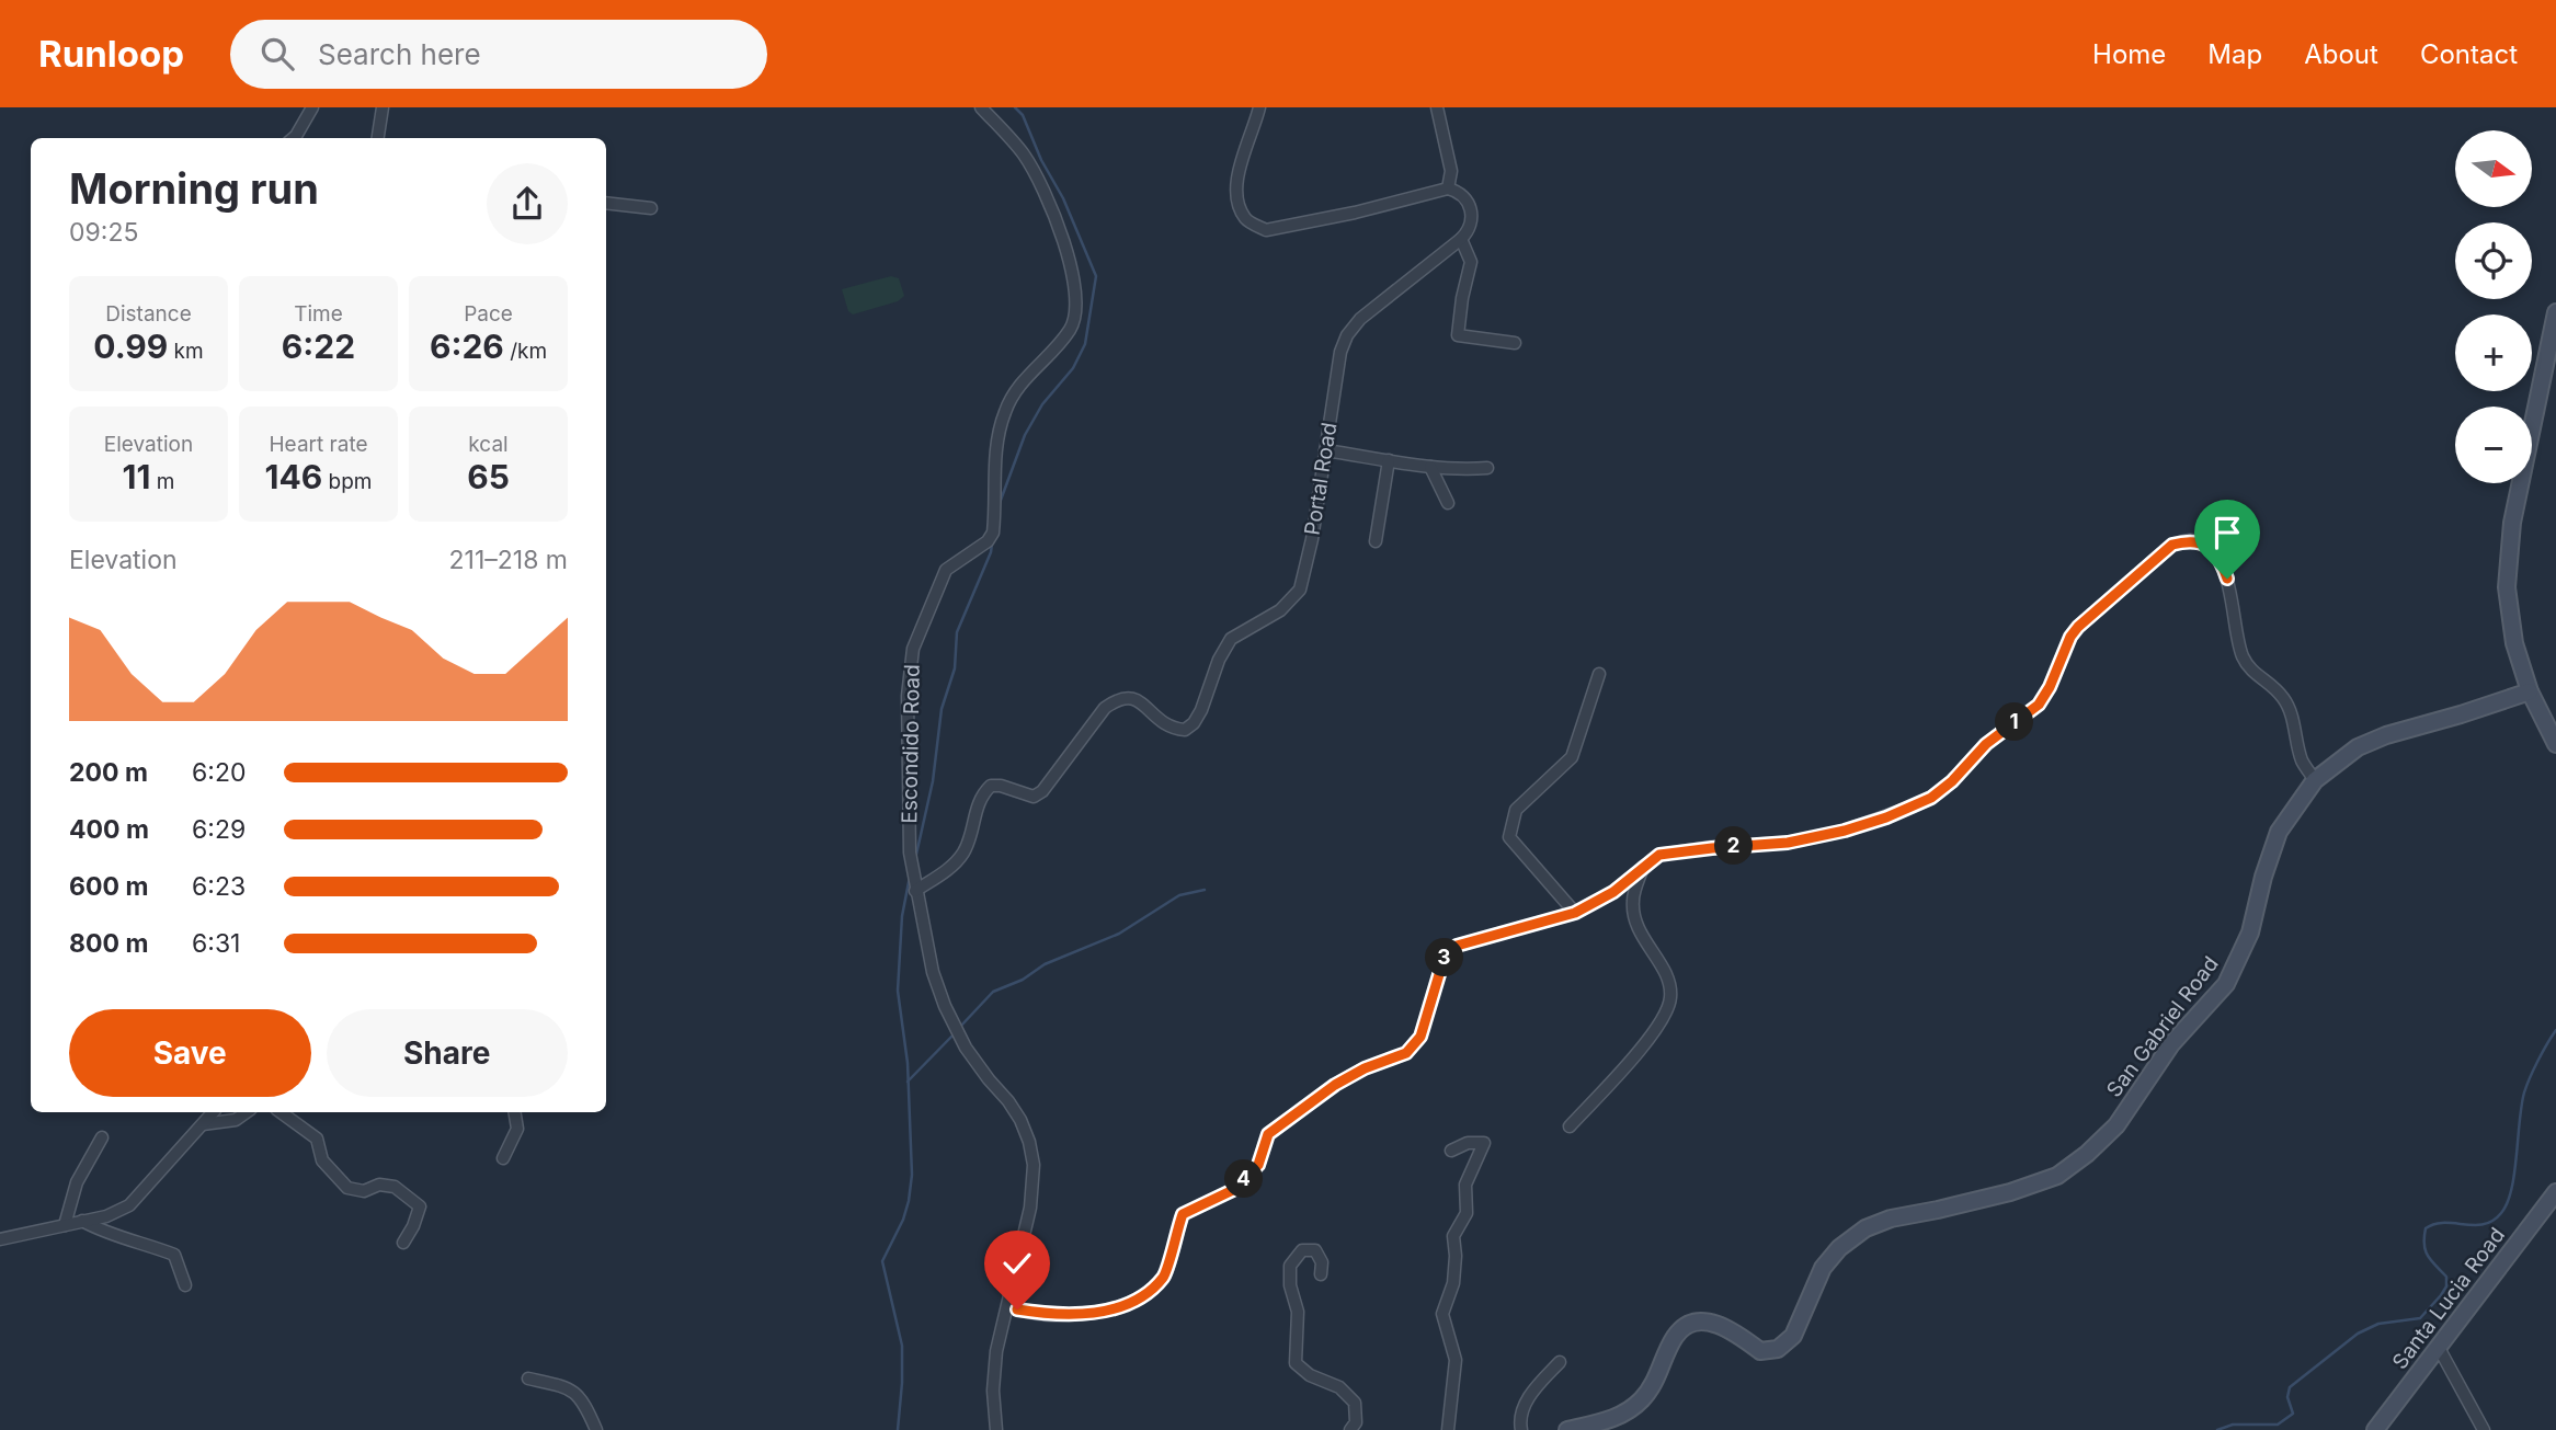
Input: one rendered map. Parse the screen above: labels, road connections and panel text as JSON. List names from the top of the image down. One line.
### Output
{"streets":{"street":["Portal Road","Escondido Road","San Gabriel Road","Santa Lucia Road"]},"crossings":[["Portal Road","Escondido Road"]],"north":"right","page":{"header":"Runloop","search":"Search here","nav":["Home","Map","About","Contact"],"map_buttons":["+","−"],"heading":["Morning run","09:25"],"stats":[["Distance","0.99 km"],["Time","6:22"],["Pace","6:26 /km"],["Elevation","11 m"],["Heart rate","146 bpm"],["kcal","65"]],"chart":["Elevation","211–218 m"],"pins":["1","2","3","4"],"list":[{"name":"200 m","note":"6:20"},{"name":"400 m","note":"6:29"},{"name":"600 m","note":"6:23"},{"name":"800 m","note":"6:31"}],"buttons":["Save","Share"]}}
